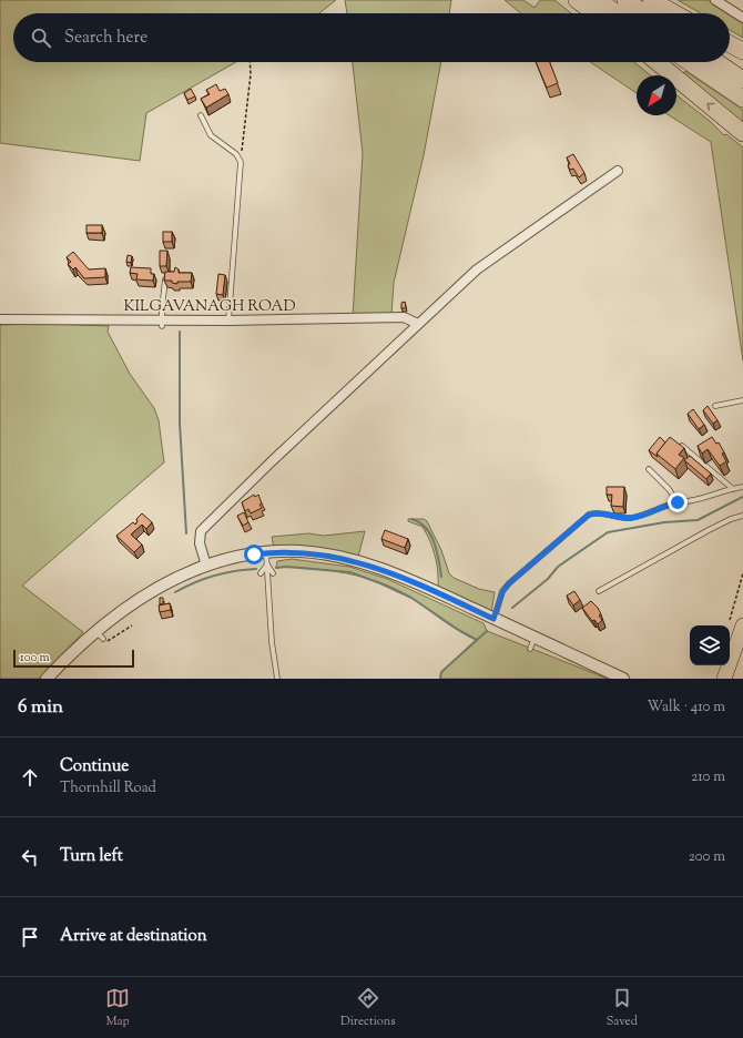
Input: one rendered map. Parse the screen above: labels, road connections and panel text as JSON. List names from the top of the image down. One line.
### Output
{"streets":{"street":["KILGAVANAGH ROAD"]},"scale_bar":"100 m","north":"bottom left","page":{"search":"Search here","scale":"100 m","heading":["6 min","Walk · 410 m"],"list":[["Continue","Thornhill Road","210 m"],["Turn left","200 m"],"Arrive at destination"],"nav":["Map","Directions","Saved"]}}
